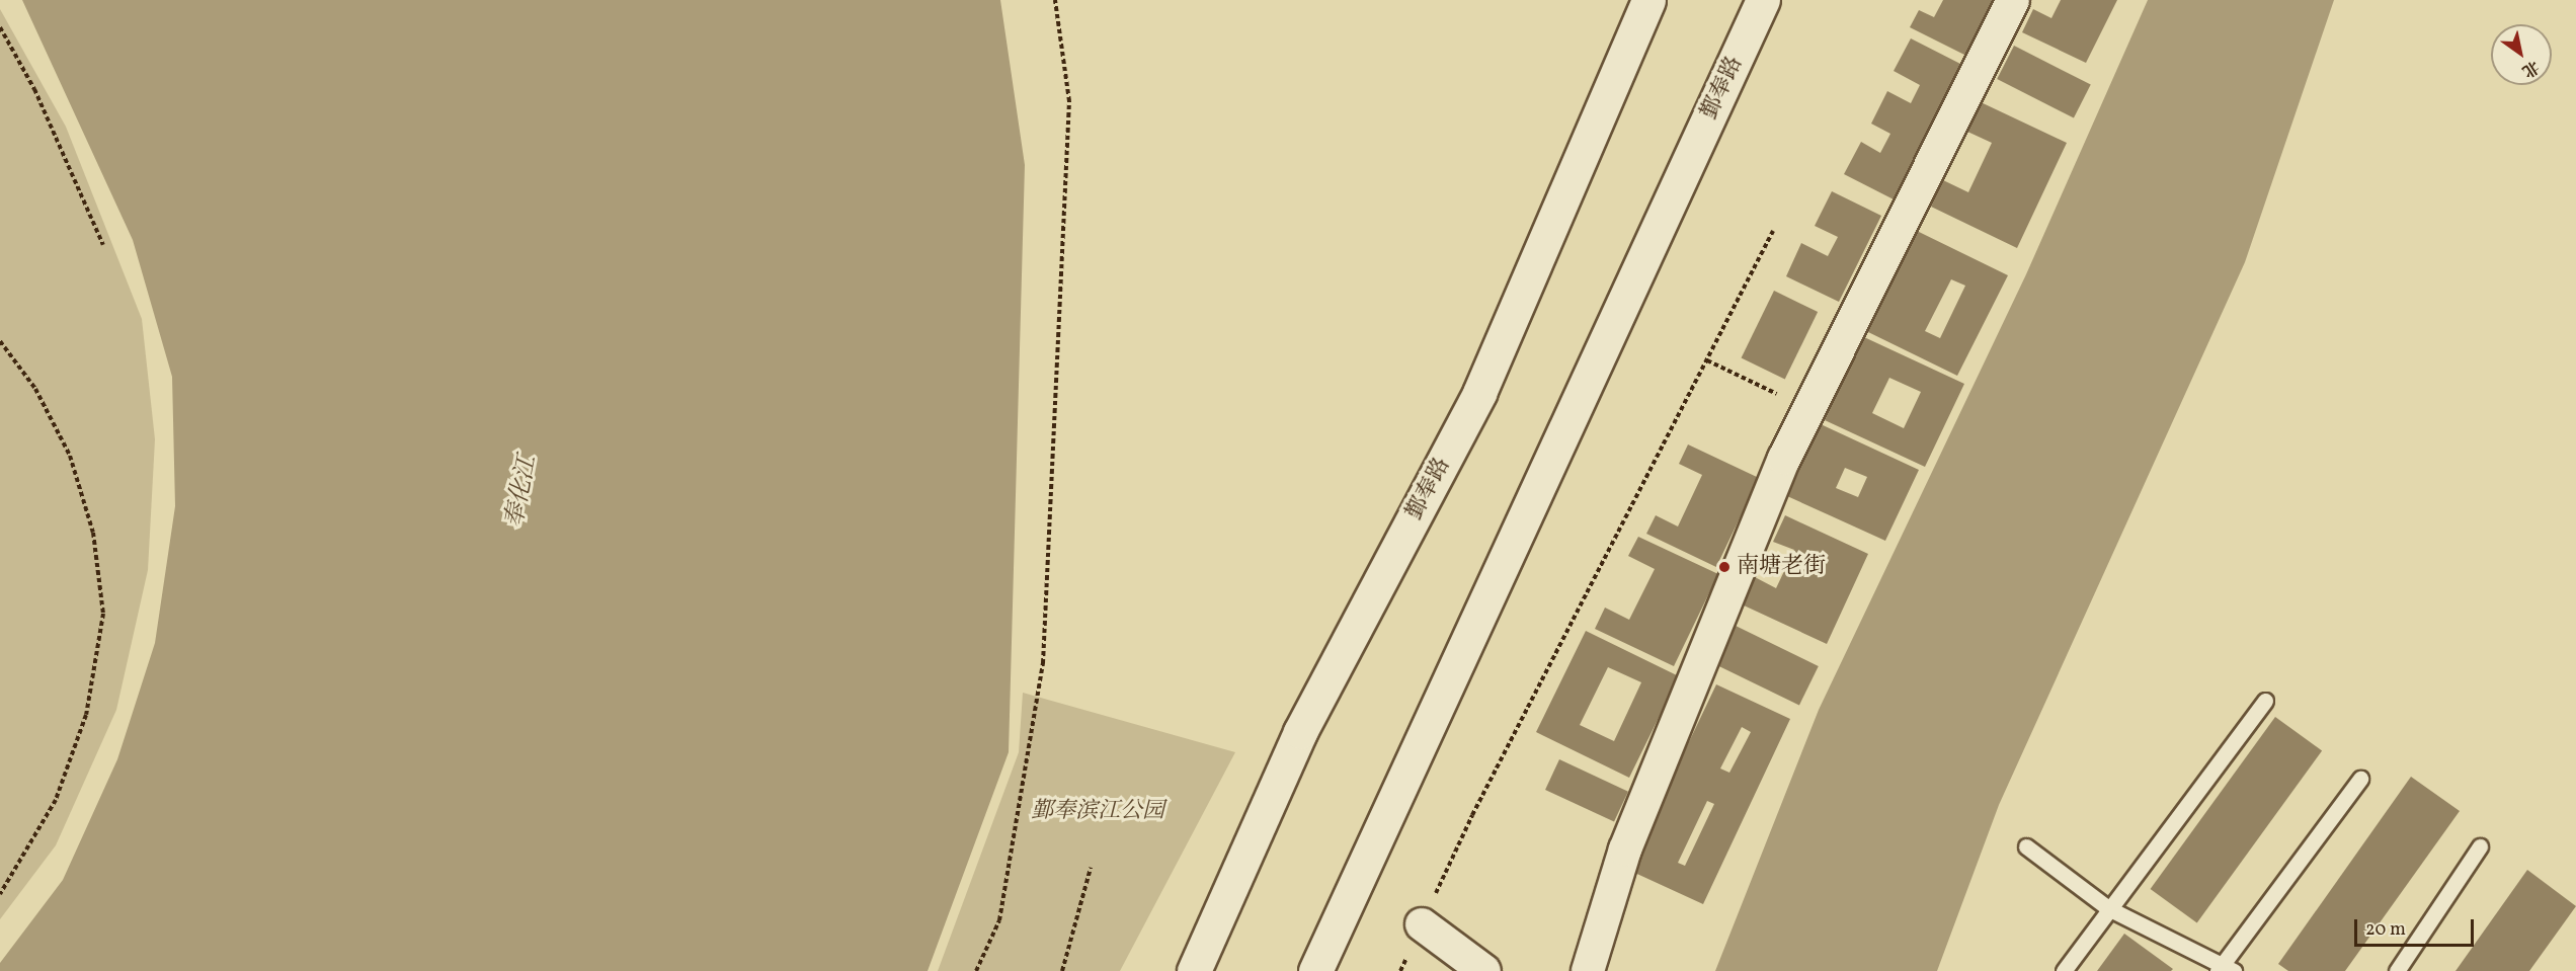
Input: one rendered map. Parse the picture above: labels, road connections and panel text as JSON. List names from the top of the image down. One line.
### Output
{"streets":{"main road":["鄞奉路"]},"water":["奉化江"],"parks":["鄞奉滨江公园"],"places":["南塘老街"],"scale_bar":"20 m","north":"bottom right"}
